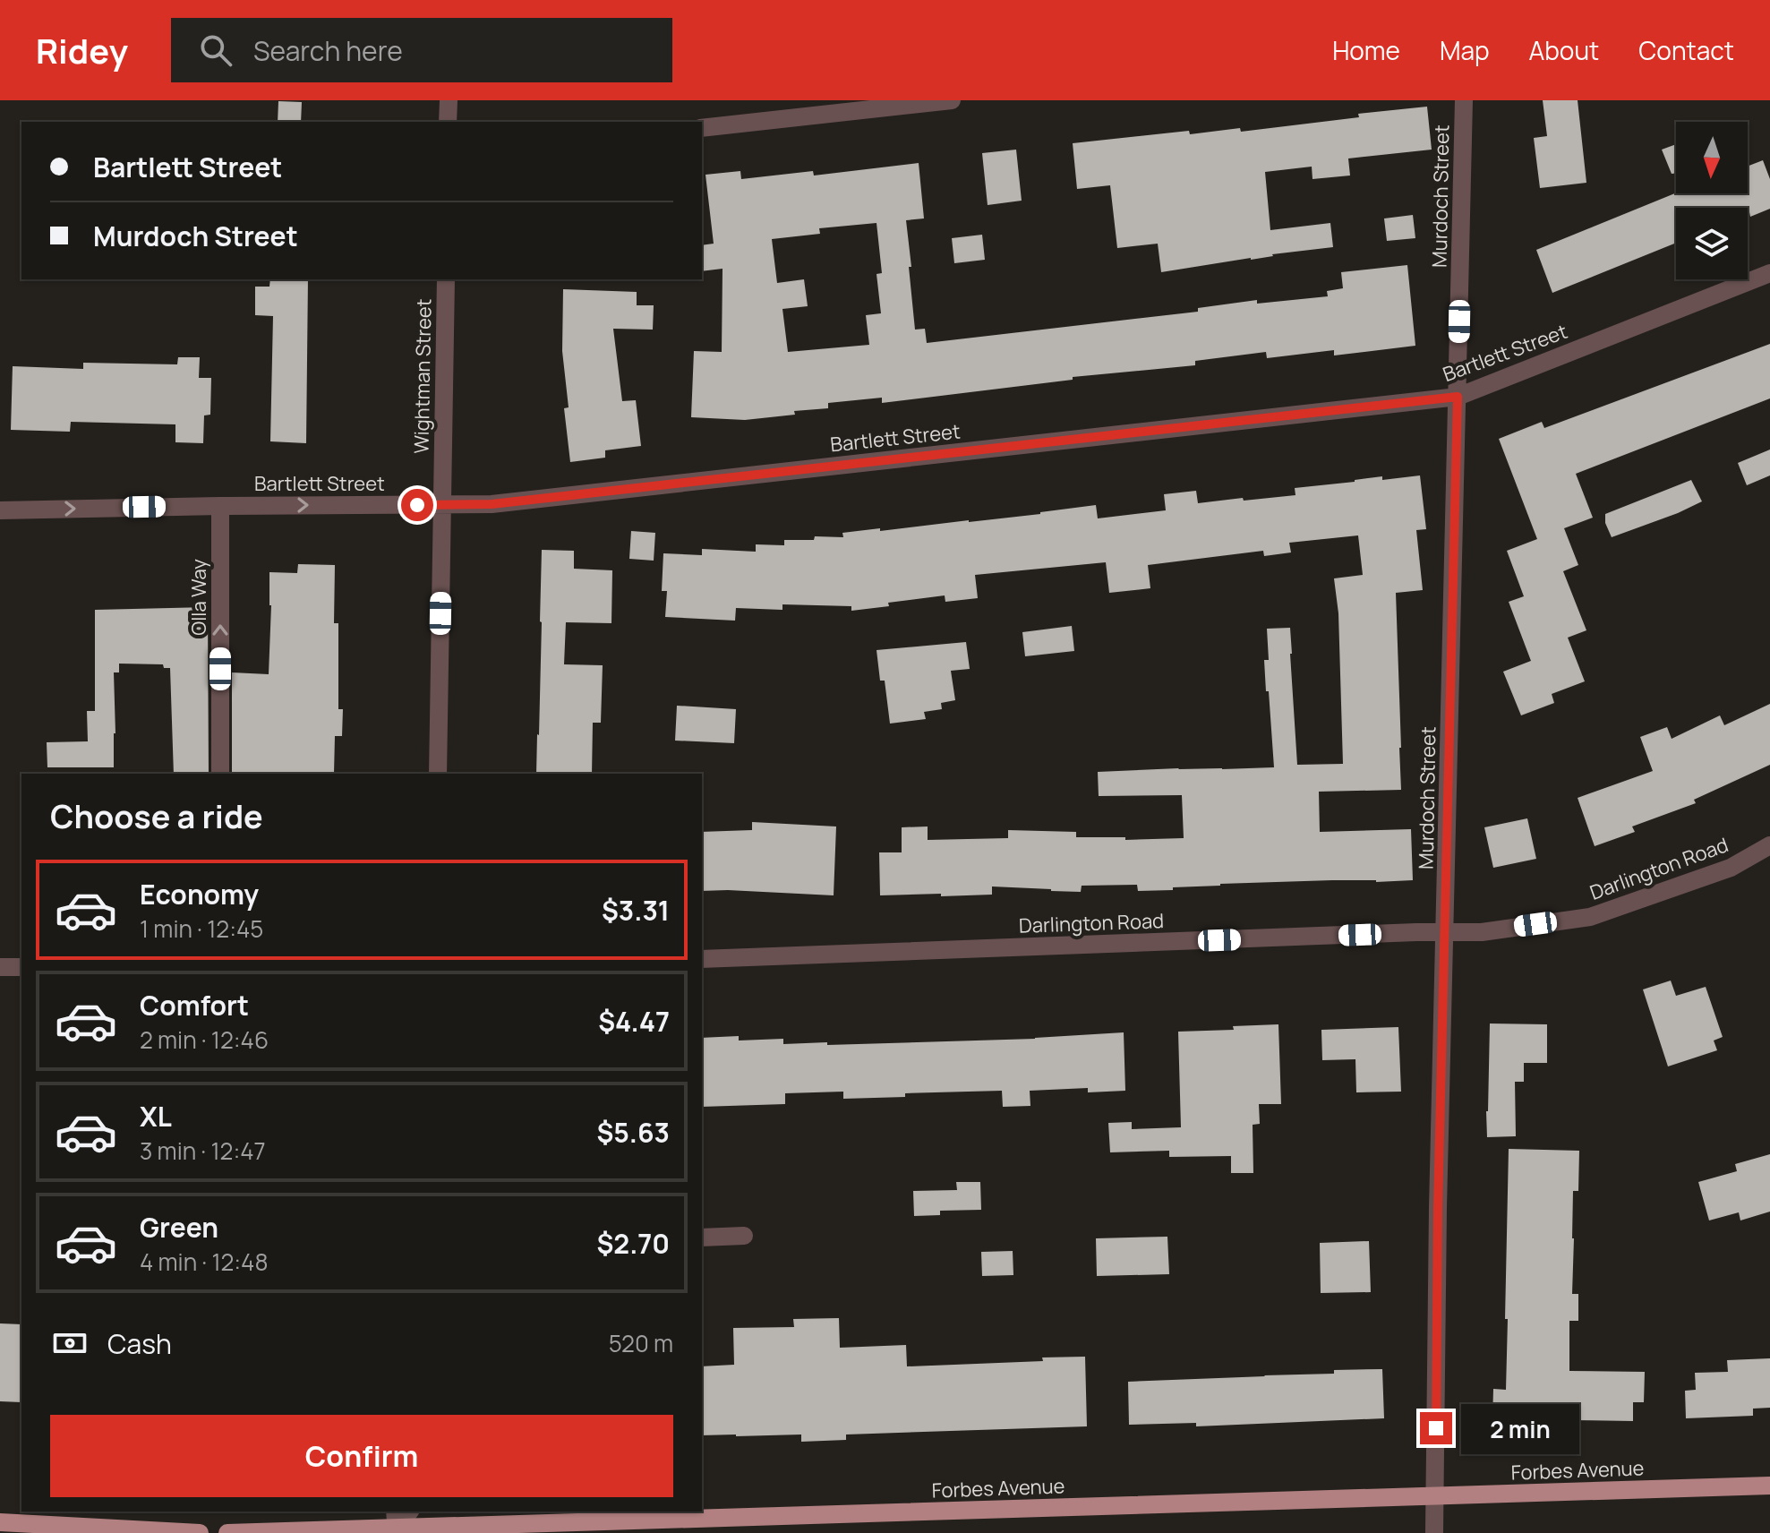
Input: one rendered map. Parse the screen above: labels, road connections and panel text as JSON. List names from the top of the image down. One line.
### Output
{"streets":{"main road":["Forbes Avenue"],"street":["Murdoch Street","Bartlett Street","Wightman Street","Olla Way","Darlington Road"]},"crossings":[["Murdoch Street","Bartlett Street"],["Murdoch Street","Darlington Road"],["Murdoch Street","Forbes Avenue"],["Bartlett Street","Wightman Street"],["Bartlett Street","Olla Way"]],"one_way":["Olla Way"],"north":"bottom","page":{"header":"Ridey","search":"Search here","nav":["Home","Map","About","Contact"],"banner":["Bartlett Street","Murdoch Street"],"heading":"Choose a ride","list":[{"name":"Economy","note":"1 min · 12:45","value":"$3.31"},{"name":"Comfort","note":"2 min · 12:46","value":"$4.47"},{"name":"XL","note":"3 min · 12:47","value":"$5.63"},{"name":"Green","note":"4 min · 12:48","value":"$2.70"}],"pay":["Cash","520 m"],"buttons":"Confirm","bubble":"2 min"}}
